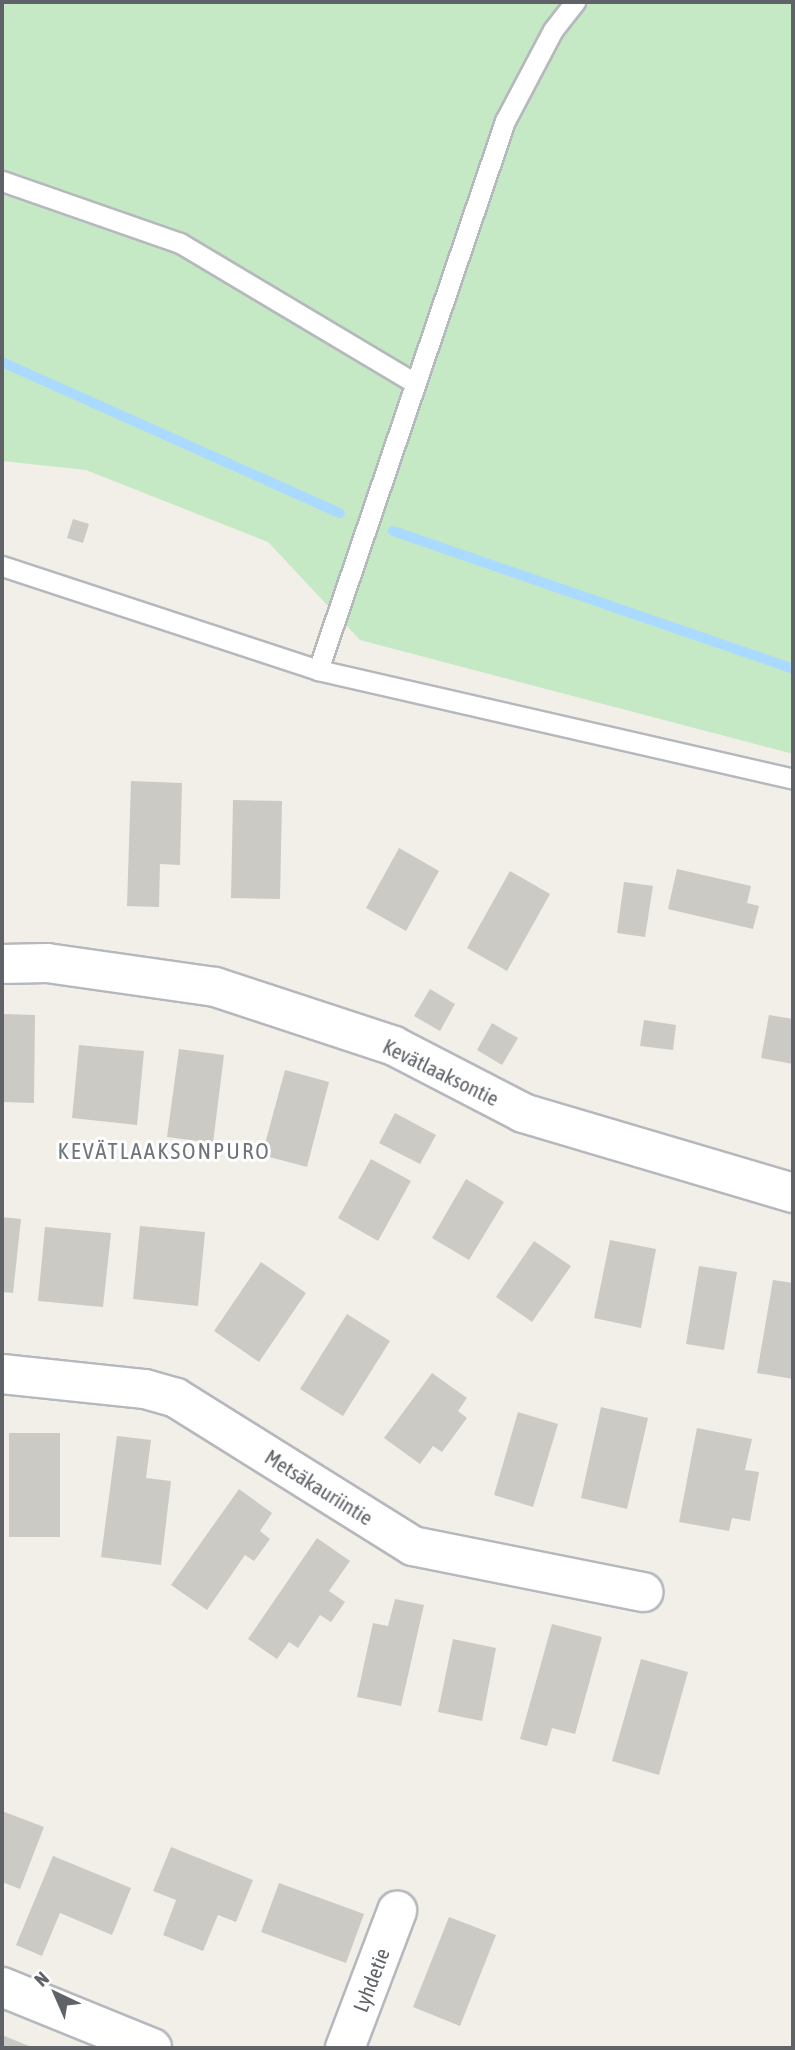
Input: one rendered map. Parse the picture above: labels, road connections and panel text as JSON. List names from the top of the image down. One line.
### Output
{"streets":{"street":["Kevätlaaksontie","Metsäkauriintie","Lyhdetie"]},"districts":["KEVÄTLAAKSONPURO"],"north":"top left"}
